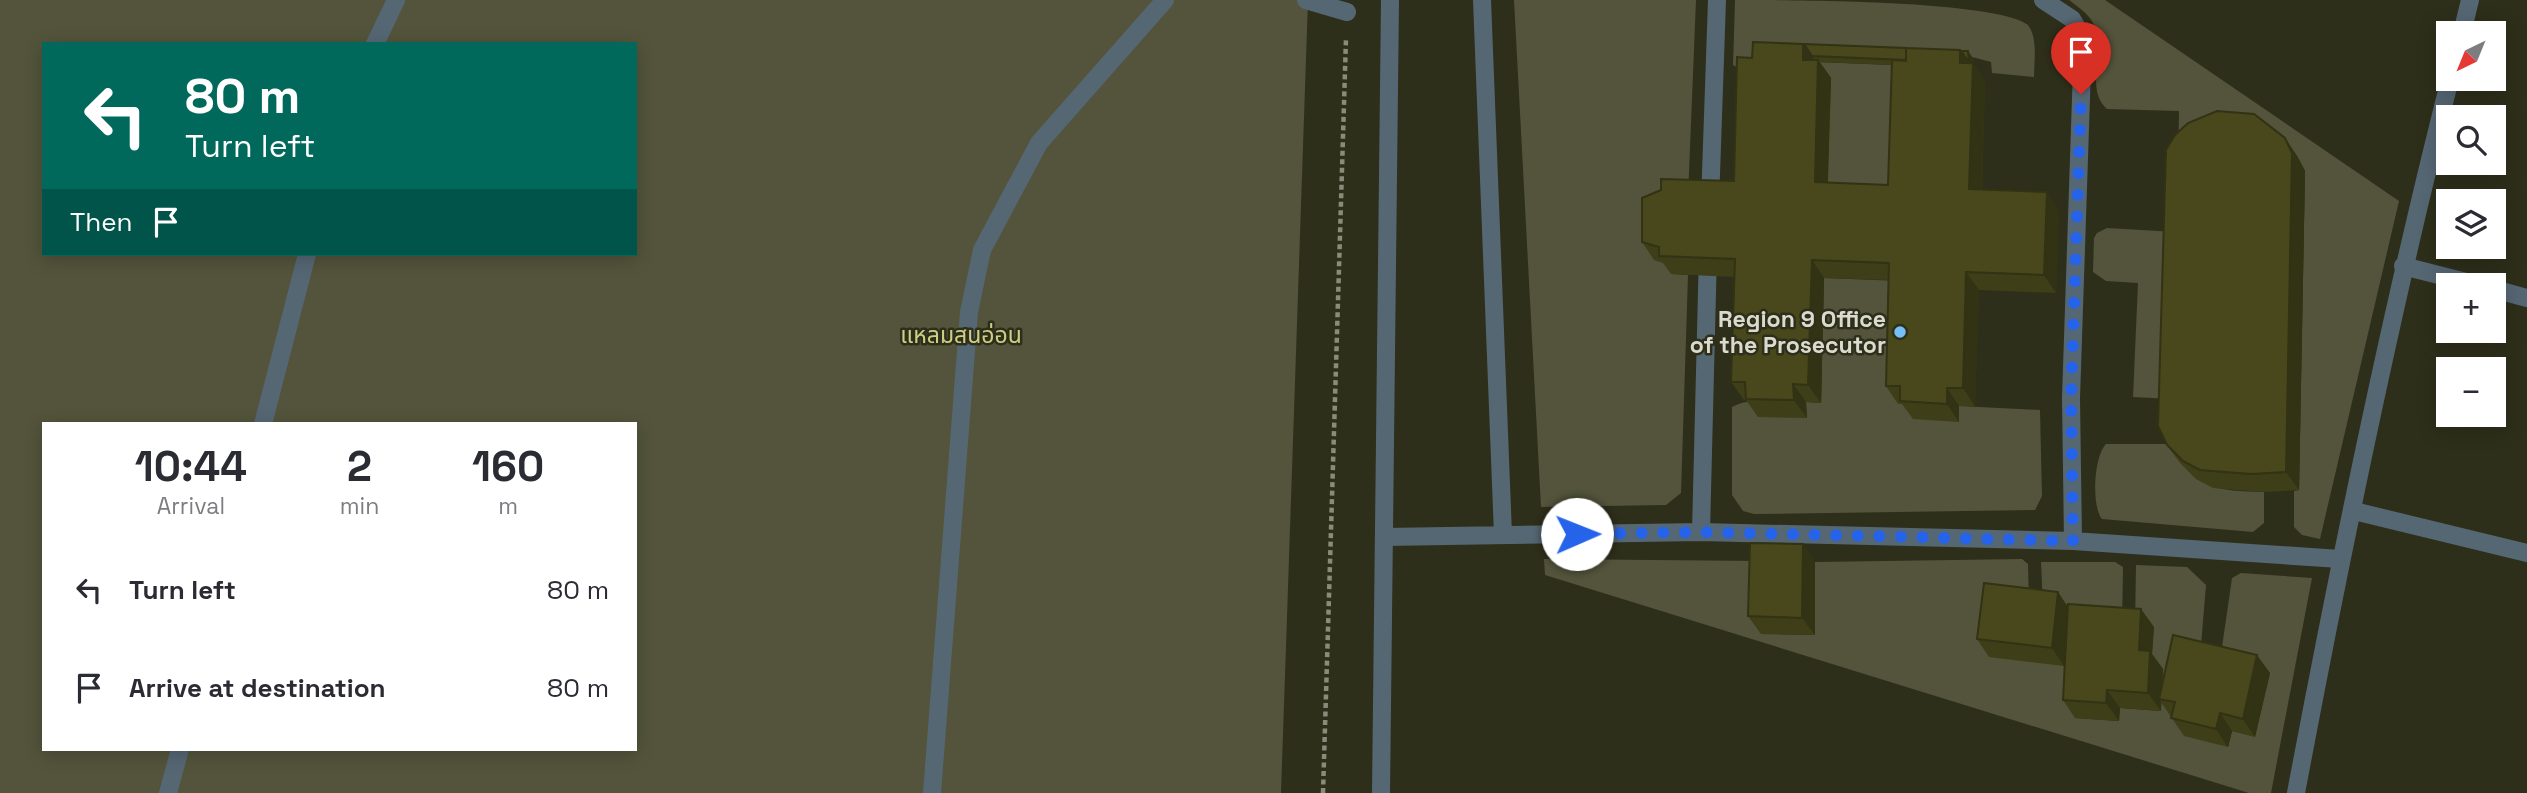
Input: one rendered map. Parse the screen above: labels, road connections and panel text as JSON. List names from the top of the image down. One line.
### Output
{"parks":["แหลมสนอ่อน"],"places":["Region 9 Office of the Prosecutor"],"north":"bottom left","page":{"map_buttons":["+","−"],"turn":["80 m","Turn left"],"then":"Then","eta":["10:44","Arrival","2","min","160","m"],"list":[{"name":"Turn left","value":"80 m"},{"name":"Arrive at destination","value":"80 m"}]}}
